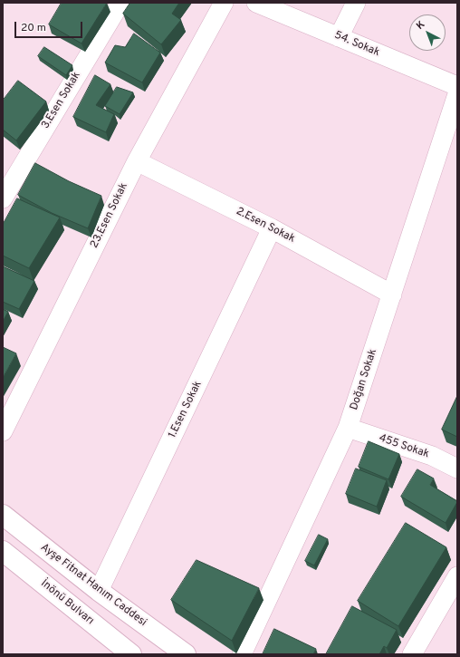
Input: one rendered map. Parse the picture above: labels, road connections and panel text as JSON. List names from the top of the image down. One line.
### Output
{"streets":{"main road":["Ayşe Fitnat Hanım Caddesi","İnönü Bulvarı"],"street":["54. Sokak","3.Esen Sokak","23.Esen Sokak","2.Esen Sokak","Doğan Sokak","1.Esen Sokak","455 Sokak"]},"crossings":[["23.Esen Sokak","2.Esen Sokak"],["2.Esen Sokak","Doğan Sokak"],["2.Esen Sokak","1.Esen Sokak"],["Doğan Sokak","455 Sokak"],["1.Esen Sokak","Ayşe Fitnat Hanım Caddesi"]],"scale_bar":"20 m","north":"top left"}
